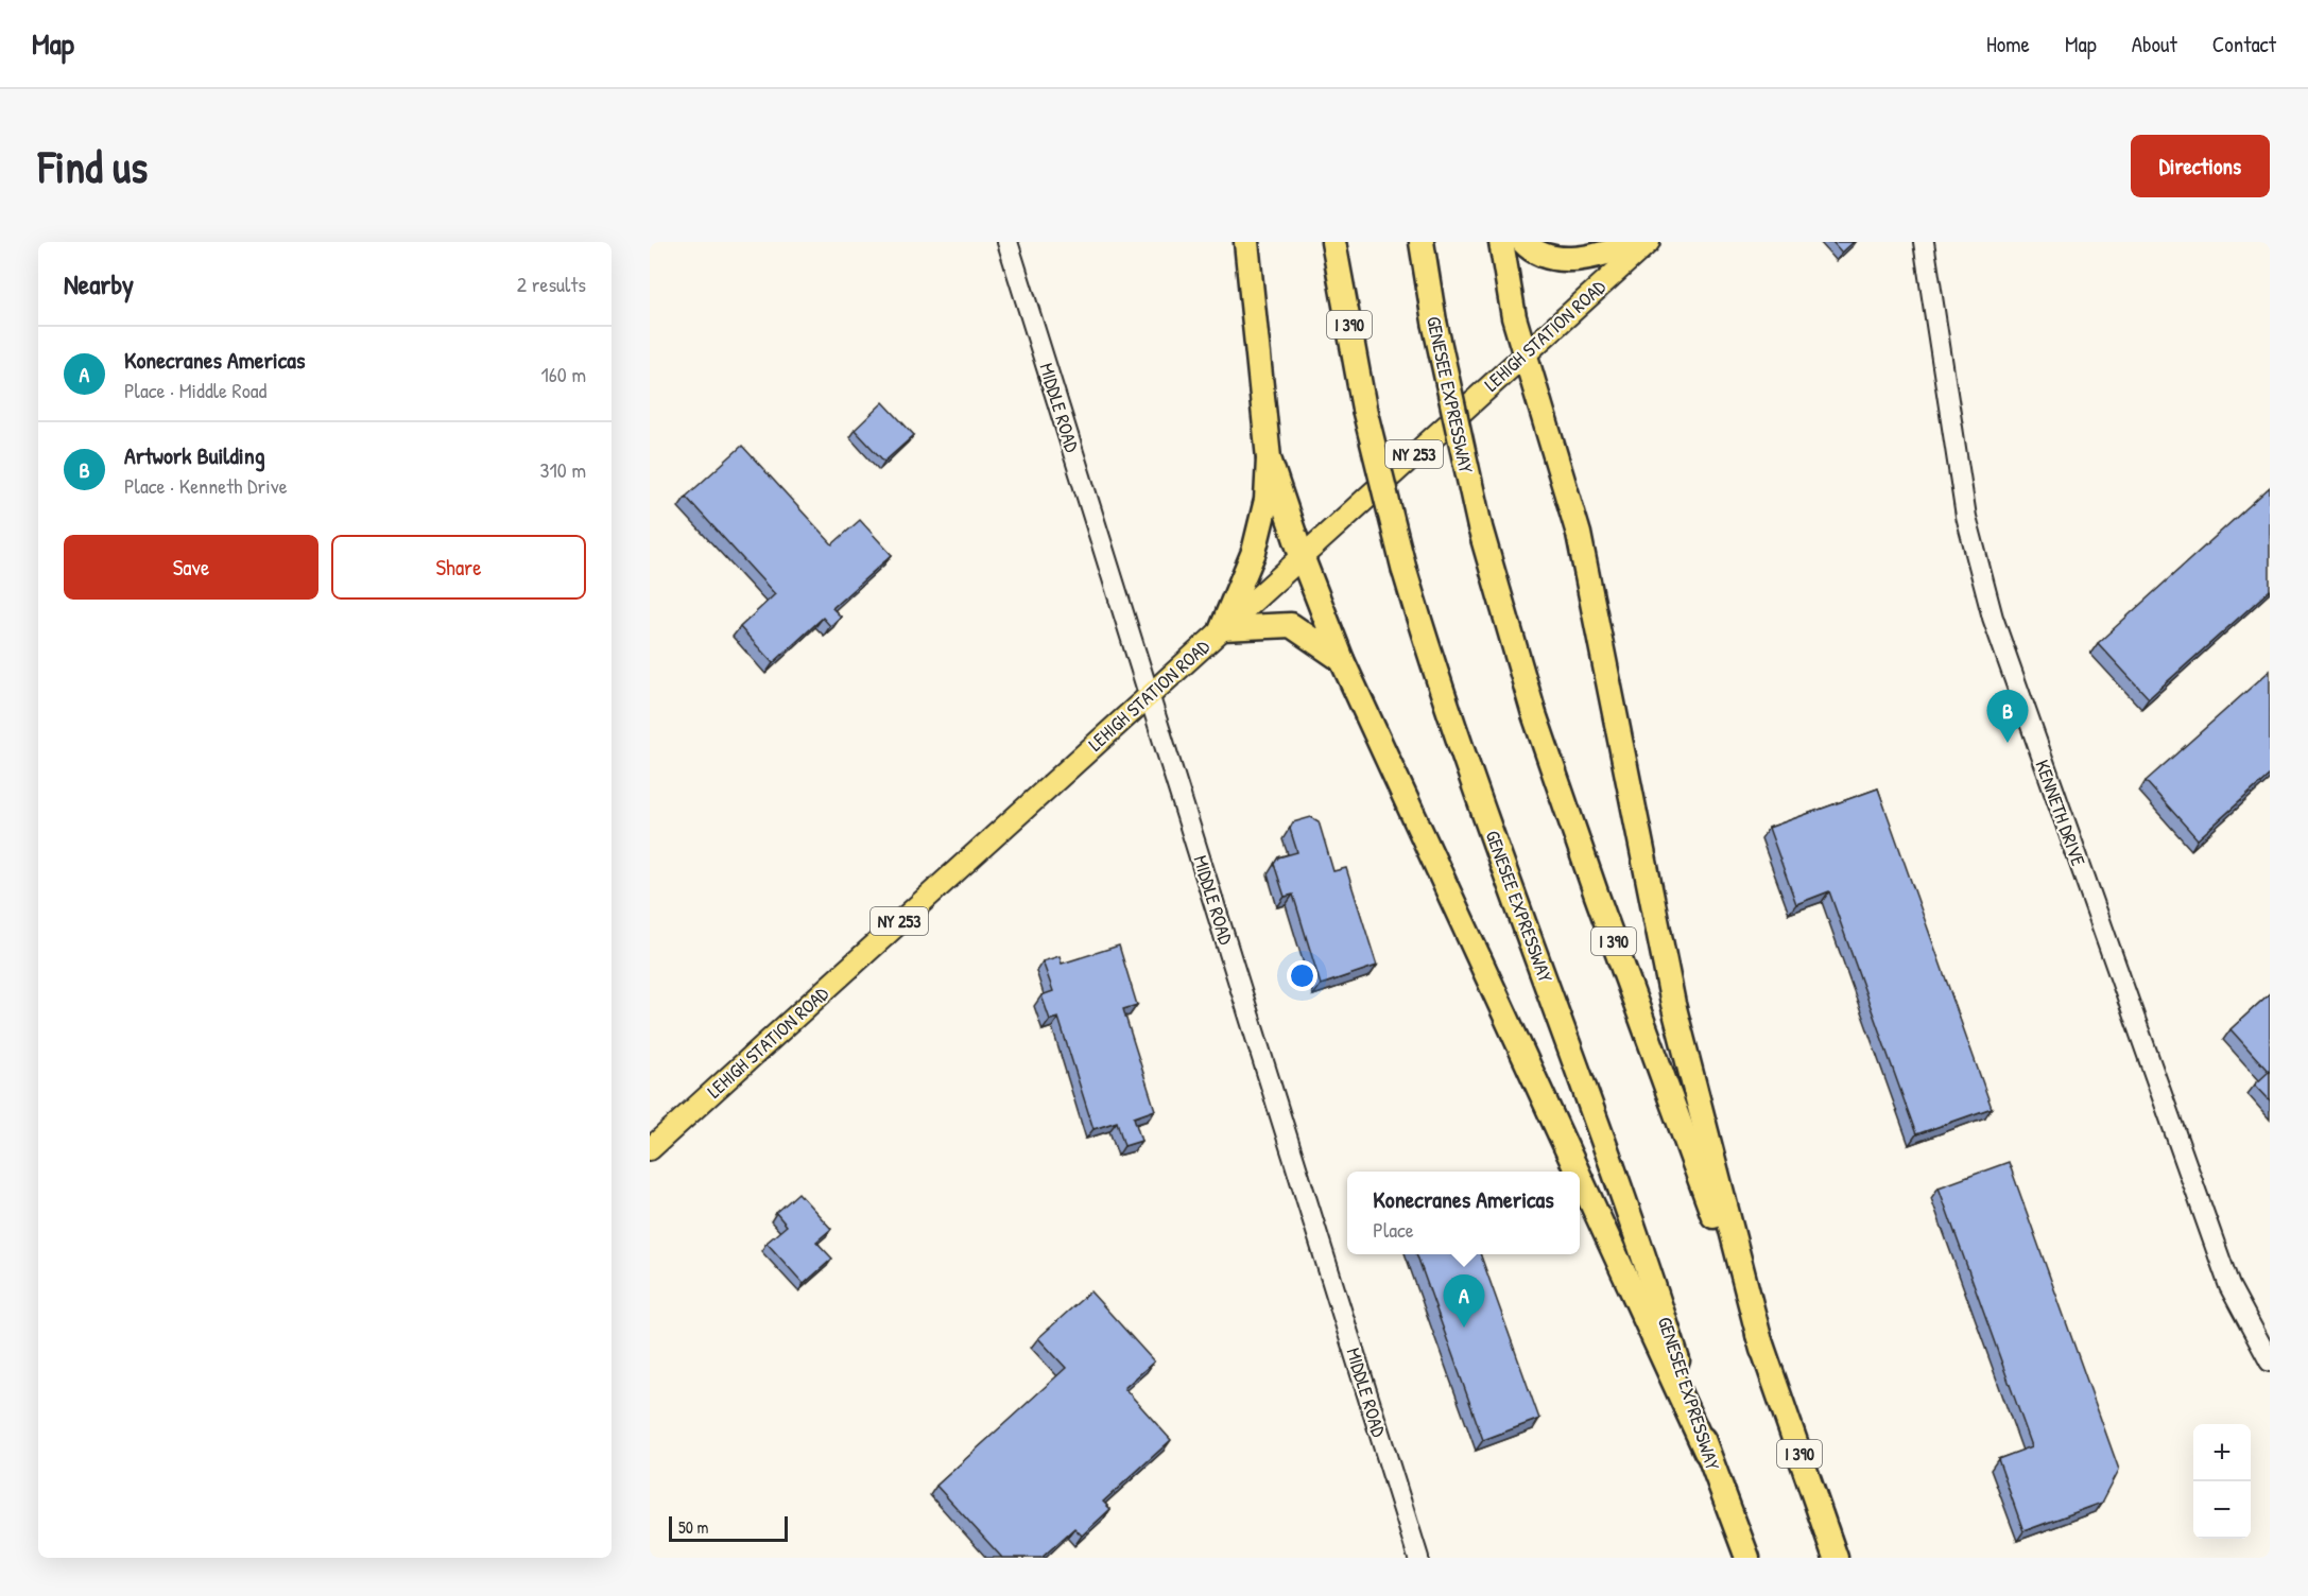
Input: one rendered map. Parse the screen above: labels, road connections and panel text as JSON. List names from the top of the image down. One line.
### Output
{"streets":{"highway":["I 390","GENESEE EXPRESSWAY"],"main road":["LEHIGH STATION ROAD","NY 253"],"street":["MIDDLE ROAD","KENNETH DRIVE"]},"crossings":[["LEHIGH STATION ROAD","MIDDLE ROAD"]],"scale_bar":"50 m","page":{"header":"Map","nav":["Home","Map","About","Contact"],"buttons":["Directions",["Save","Share"]],"title":"Find us","heading":["Nearby","2 results"],"list":[{"mark":"A","name":"Konecranes Americas","note":"Place · Middle Road","value":"160 m"},{"mark":"B","name":"Artwork Building","note":"Place · Kenneth Drive","value":"310 m"}],"pins":["B","A"],"popup":["Konecranes Americas","Place"],"map_buttons":["+","−"],"scale":"50 m"}}
